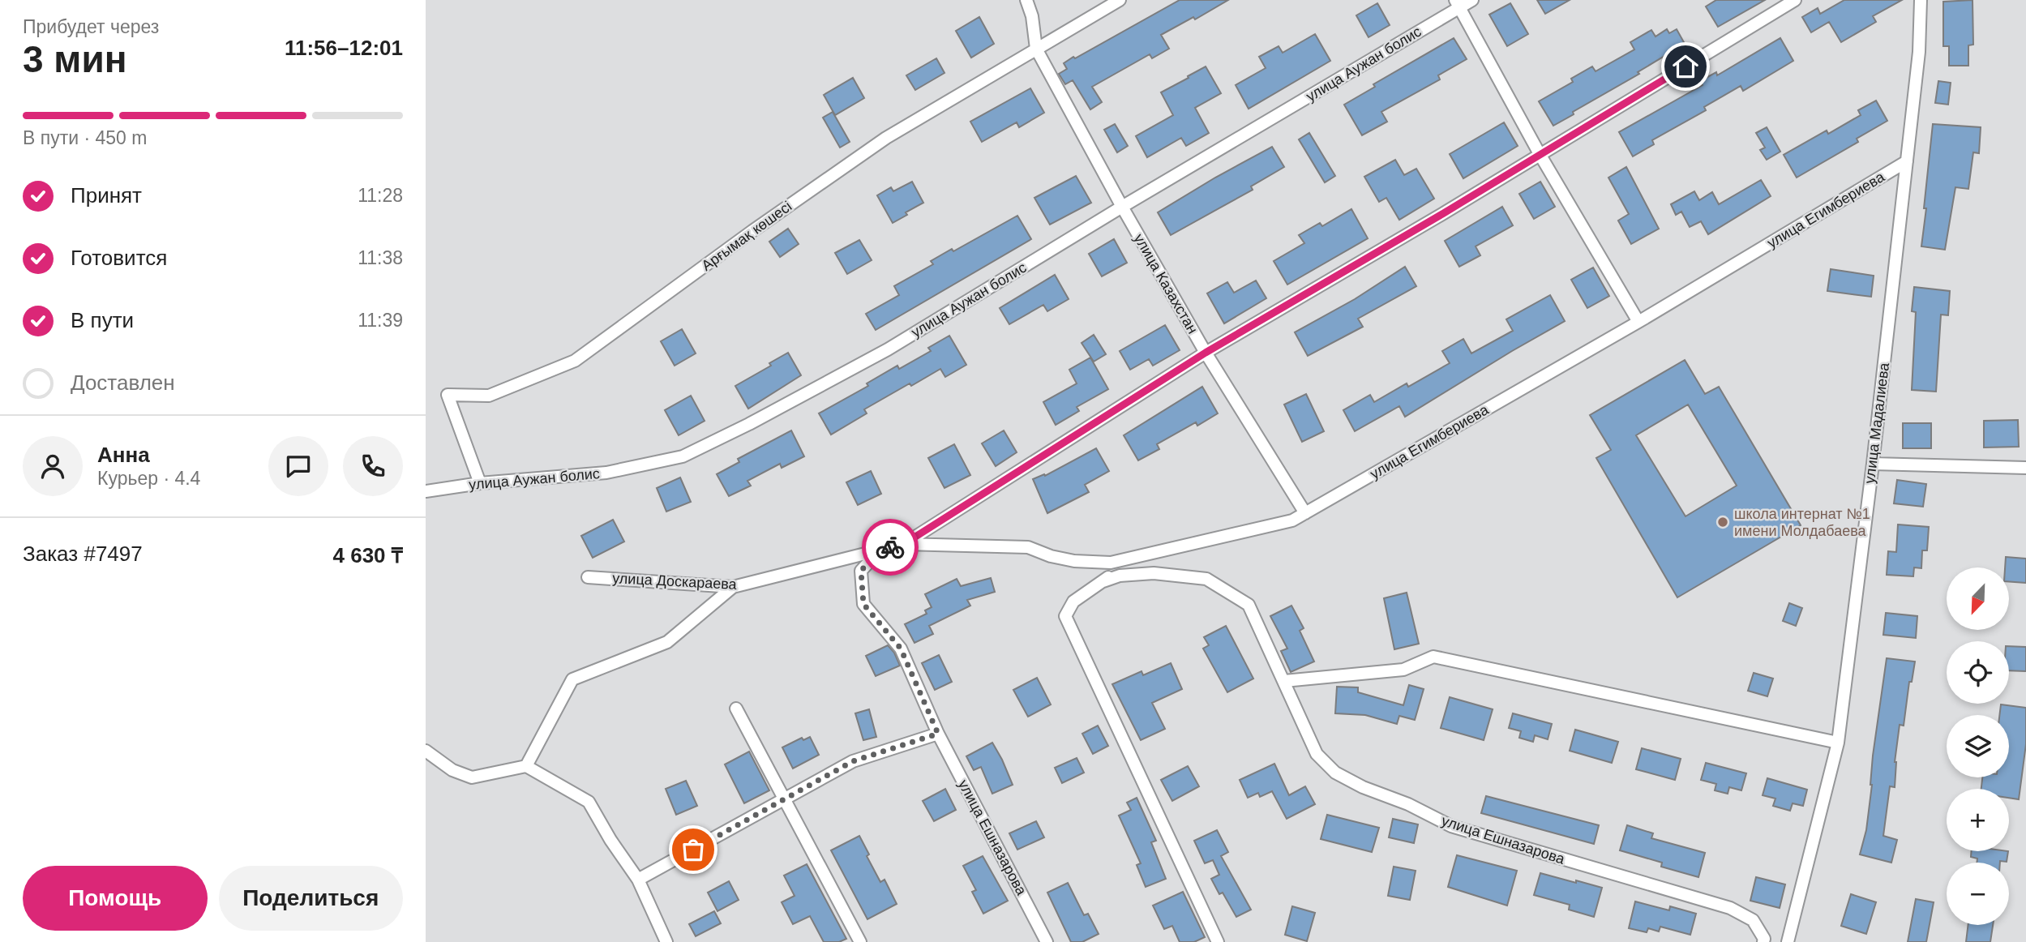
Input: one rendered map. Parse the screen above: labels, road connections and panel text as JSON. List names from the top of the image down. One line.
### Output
{"streets":{"street":["улица Аужан болис","улица Егимбериева","Арғымақ көшесі","улица Казахстан","улица Мадалиева","улица Доскараева","улица Ешназарова"]},"crossings":[["улица Аужан болис","Арғымақ көшесі"],["улица Аужан болис","улица Казахстан"],["улица Егимбериева","улица Казахстан"],["улица Егимбериева","улица Мадалиева"],["улица Егимбериева","улица Доскараева"],["улица Егимбериева","улица Ешназарова"],["Арғымақ көшесі","улица Казахстан"],["улица Казахстан","улица Доскараева"],["улица Доскараева","улица Ешназарова"]],"places":["школа интернат №1 имени Молдабаева"],"north":"bottom left","page":{"heading":["3 мин","Прибудет через","11:56–12:01"],"panel":["Анна","Курьер · 4.4","Заказ #7497","4 630 ₸"],"bar":"В пути · 450 m","list":[["Принят","11:28"],["Готовится","11:38"],["В пути","11:39"],"Доставлен"],"map_buttons":["+","−"],"buttons":["Помощь","Поделиться"]}}
